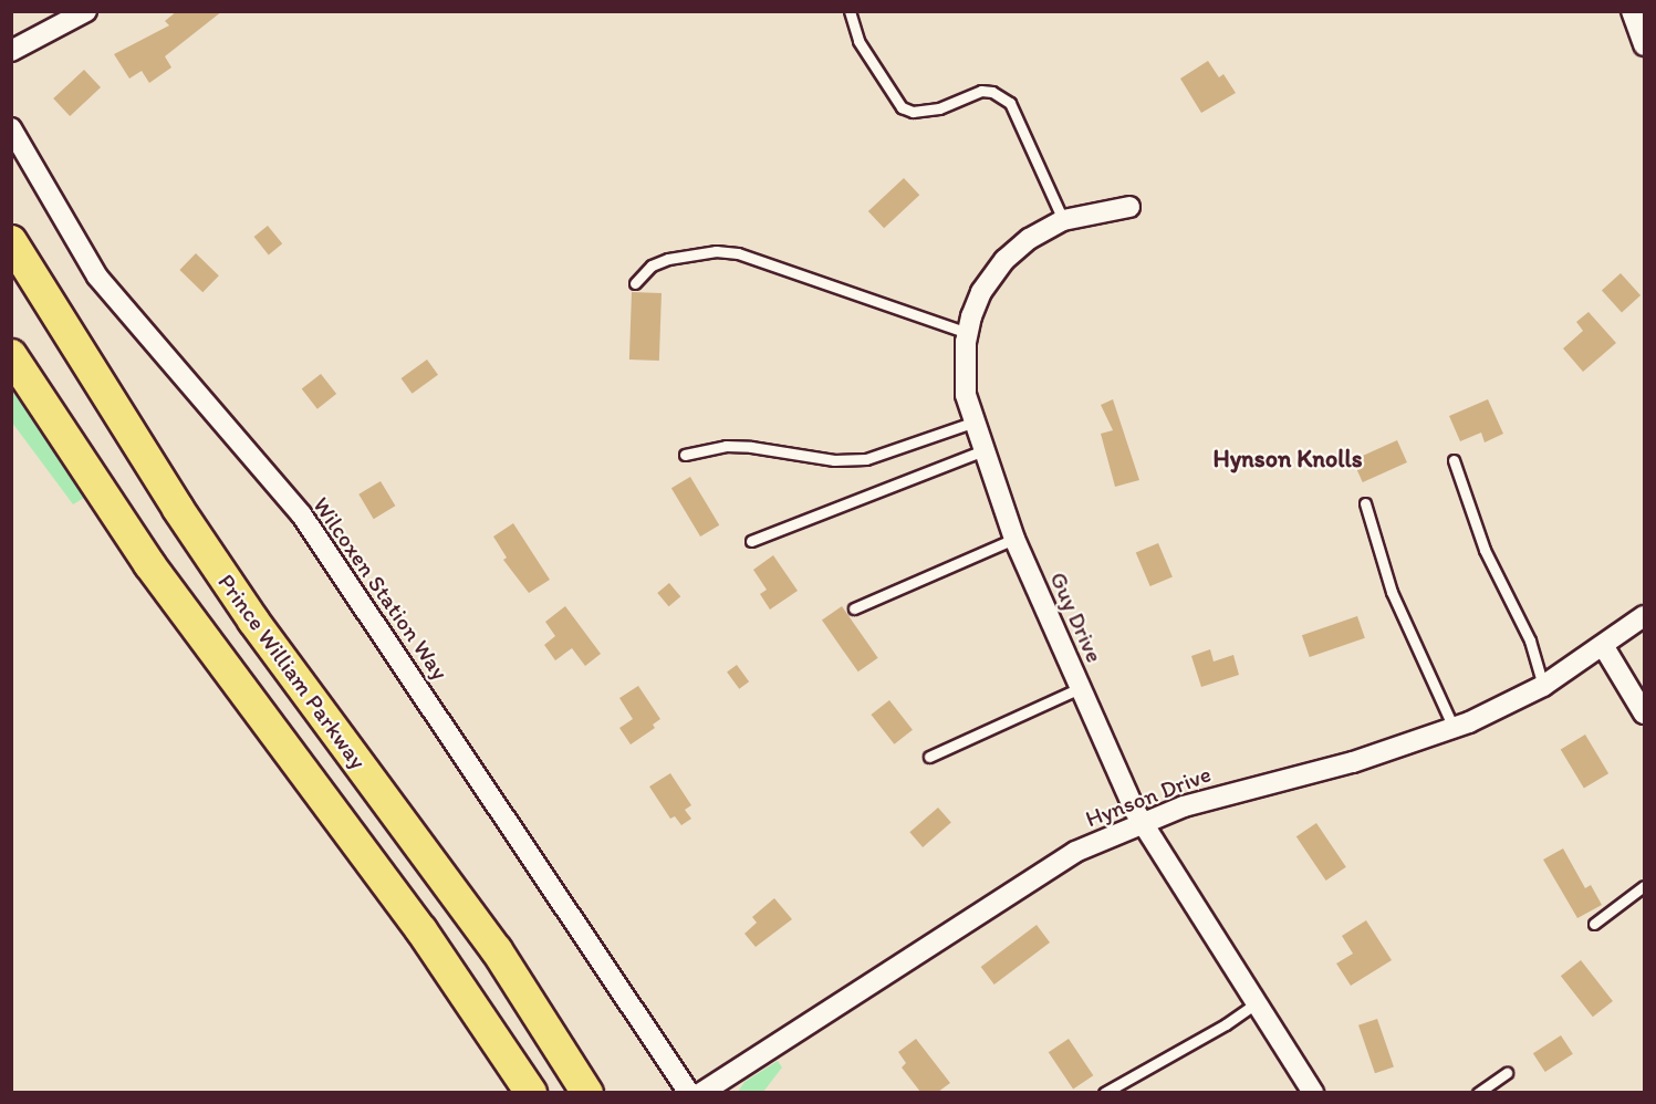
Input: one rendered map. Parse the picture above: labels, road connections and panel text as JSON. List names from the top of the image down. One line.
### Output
{"streets":{"highway":["Prince William Parkway"],"street":["Wilcoxen Station Way","Guy Drive","Hynson Drive"]},"crossings":[["Guy Drive","Hynson Drive"]],"districts":["Hynson Knolls"]}
